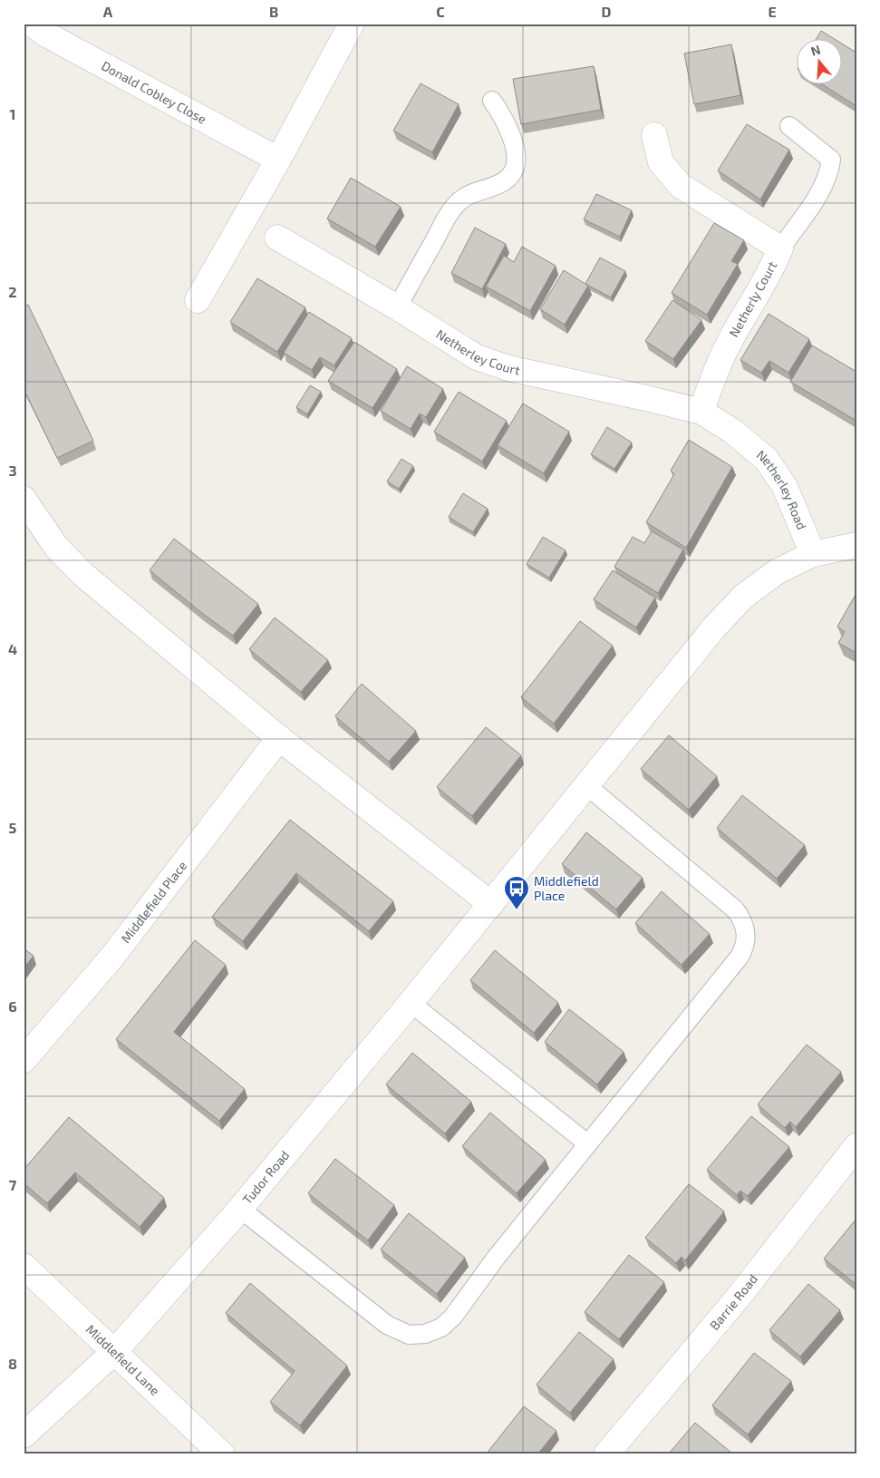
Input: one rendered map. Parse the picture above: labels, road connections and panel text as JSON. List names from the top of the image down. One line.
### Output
{"streets":{"street":["Donald Cobley Close","Netherly Court","Netherley Court","Netherley Road","Middlefield Place","Tudor Road","Barrie Road","Middlefield Lane"]},"crossings":[["Netherly Court","Netherley Court"],["Netherly Court","Netherley Road"],["Netherley Court","Netherley Road"],["Netherley Road","Tudor Road"],["Tudor Road","Middlefield Lane"]],"places":{"bus stop":["Middlefield Place"]},"north":"top","grid":{"columns":["A","B","C","D","E"],"rows":["1","2","3","4","5","6","7","8"]}}
